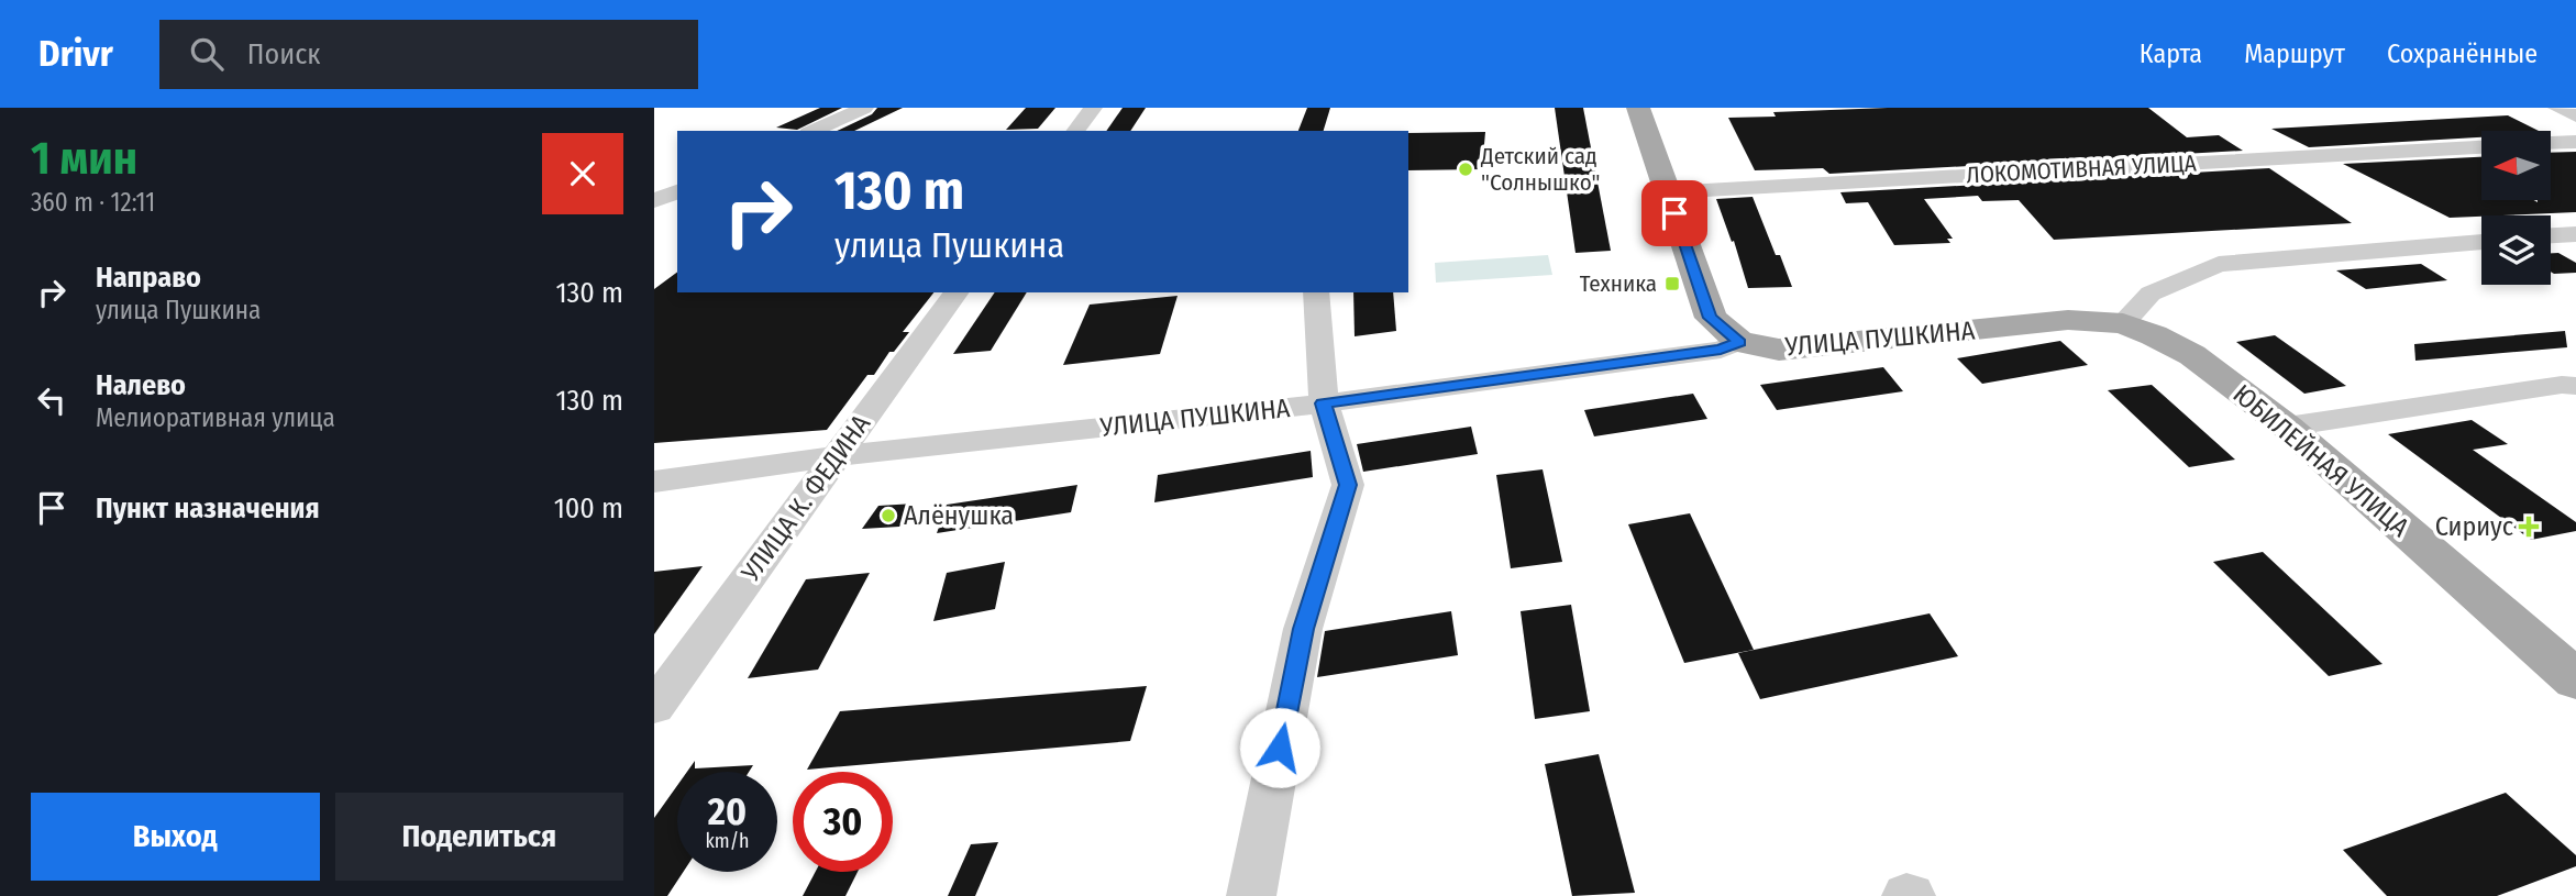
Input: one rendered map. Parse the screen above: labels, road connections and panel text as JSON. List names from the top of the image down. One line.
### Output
{"streets":{"main road":["УЛИЦА ПУШКИНА","ЮБИЛЕЙНАЯ УЛИЦА"],"street":["ЛОКОМОТИВНАЯ УЛИЦА","УЛИЦА К. ФЕДИНА"]},"crossings":[["УЛИЦА ПУШКИНА","ЮБИЛЕЙНАЯ УЛИЦА"],["УЛИЦА ПУШКИНА","УЛИЦА К. ФЕДИНА"]],"places":{"other":["Детский сад \"Солнышко\"","Алёнушка"],"transit":["Техника"],"health":["Сириус"]},"north":"left","page":{"header":"Drivr","search":"Поиск","nav":["Карта","Маршрут","Сохранённые"],"heading":["1 мин","360 m · 12:11"],"turn":["130 m","улица Пушкина"],"list":[{"name":"Направо","note":"улица Пушкина","value":"130 m"},{"name":"Налево","note":"Мелиоративная улица","value":"130 m"},{"name":"Пункт назначения","value":"100 m"}],"speed":"20 km/h","limit":"30","buttons":["Выход","Поделиться"]}}
